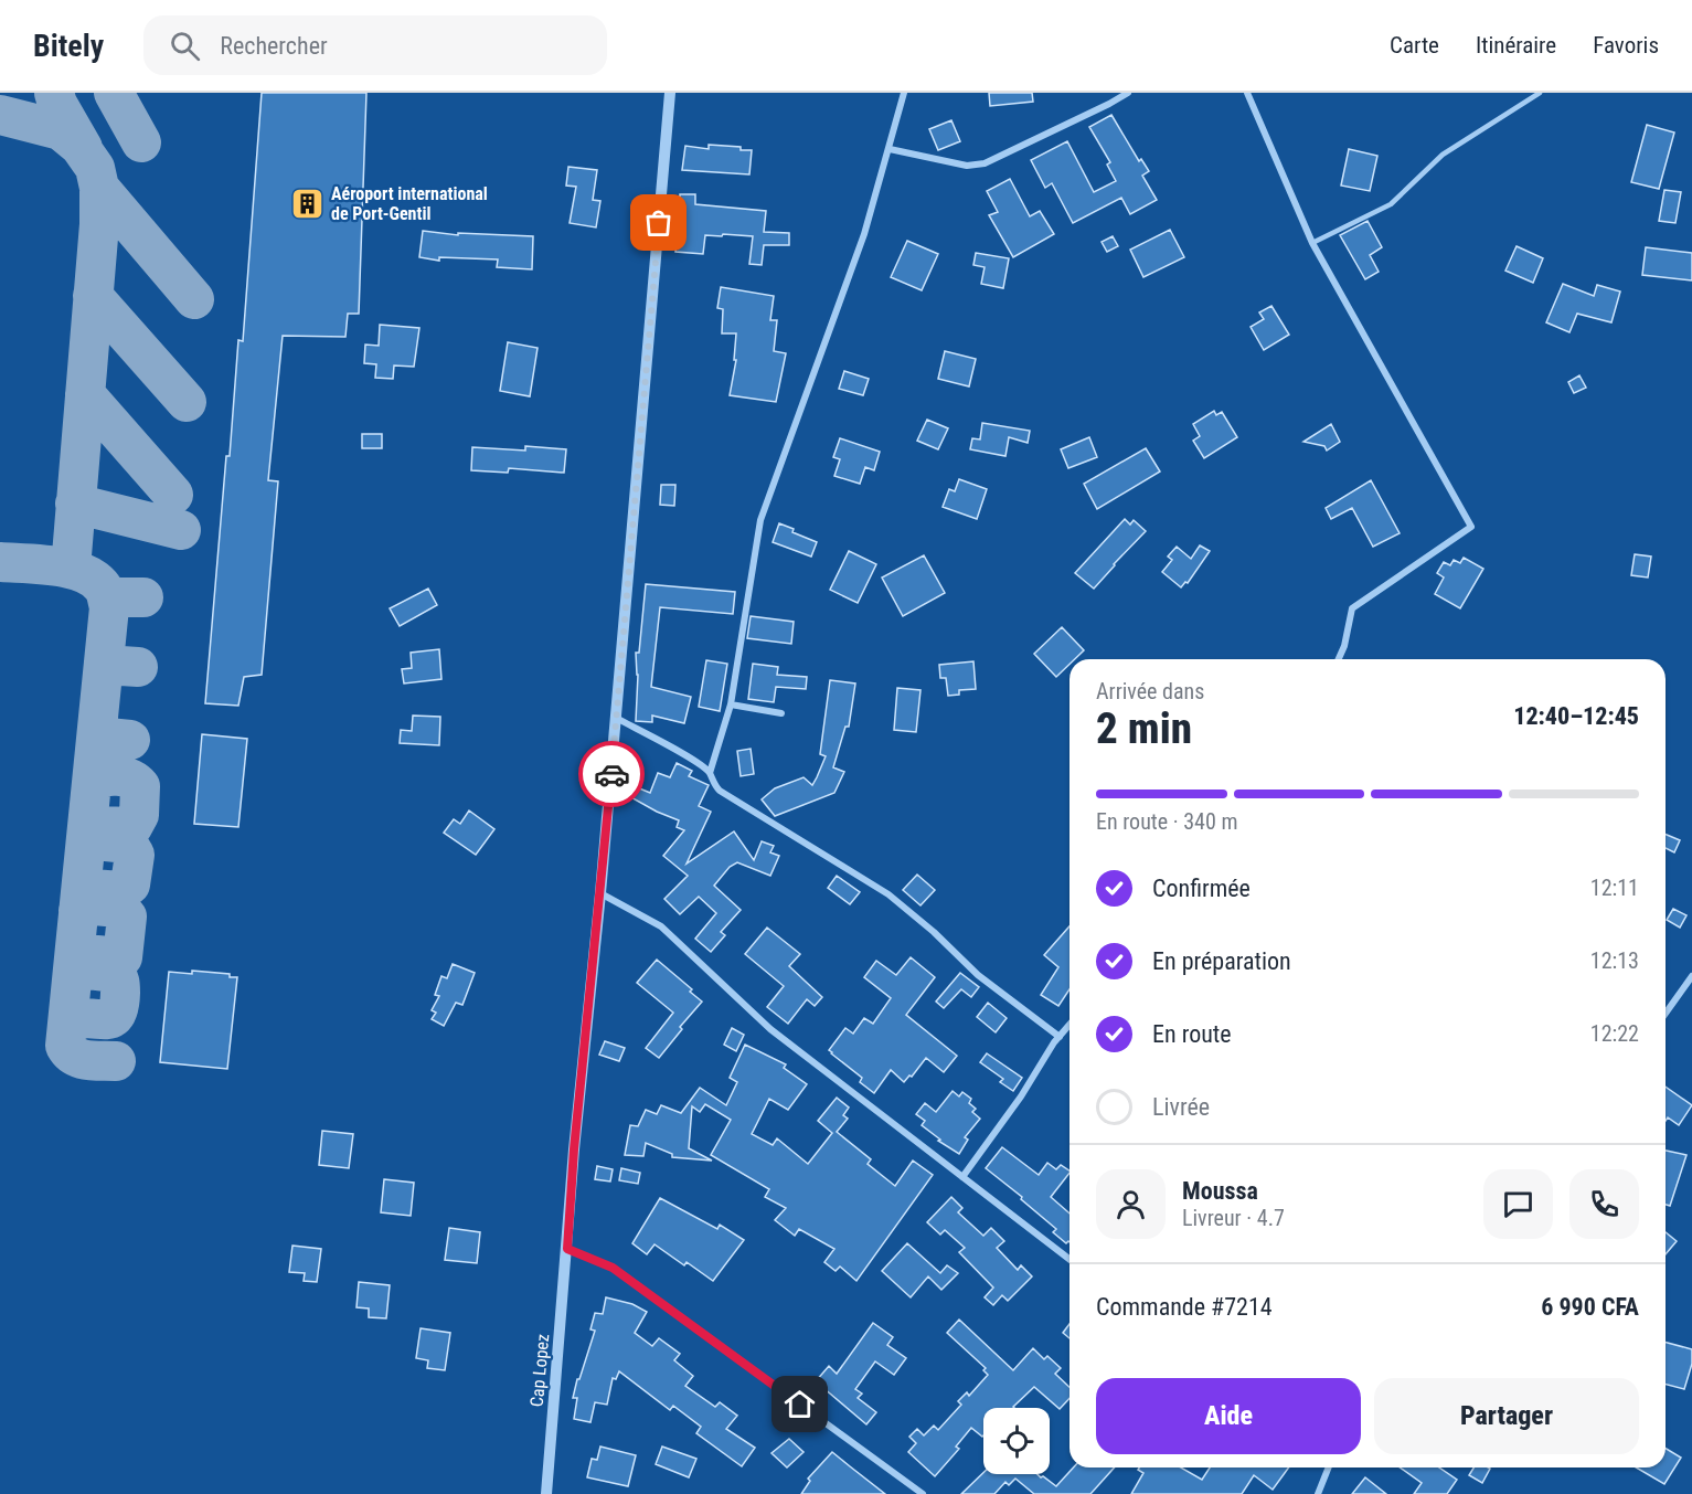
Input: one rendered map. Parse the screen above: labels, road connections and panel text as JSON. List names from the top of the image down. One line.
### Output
{"streets":{"street":["Cap Lopez"]},"places":{"building":["Aéroport international de Port-Gentil"]},"page":{"header":"Bitely","search":"Rechercher","nav":["Carte","Itinéraire","Favoris"],"heading":["2 min","Arrivée dans","12:40–12:45"],"panel":["Moussa","Livreur · 4.7","Commande #7214","6 990 CFA"],"bar":"En route · 340 m","list":[["Confirmée","12:11"],["En préparation","12:13"],["En route","12:22"],"Livrée"],"buttons":["Aide","Partager"]}}
